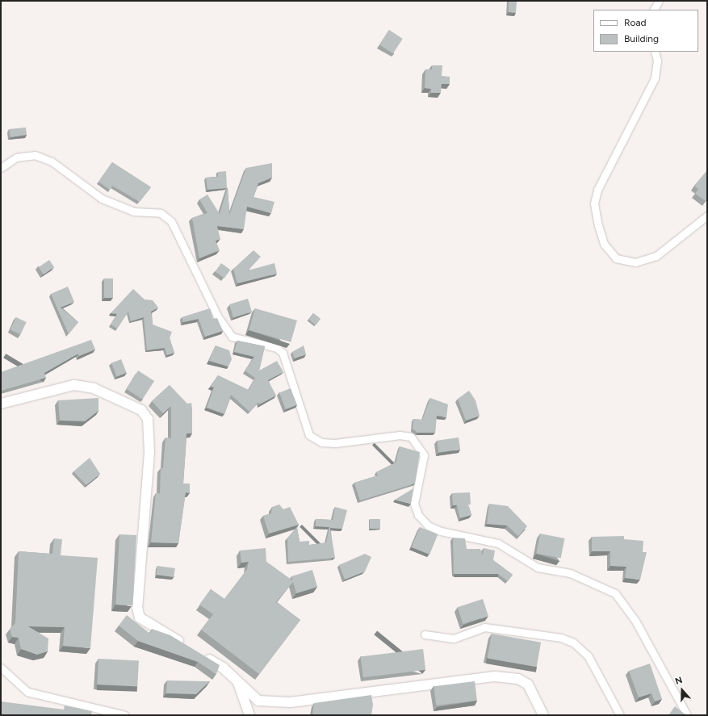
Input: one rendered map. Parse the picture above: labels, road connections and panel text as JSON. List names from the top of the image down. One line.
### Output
{"legend":["Road","Building"],"north":"top"}
